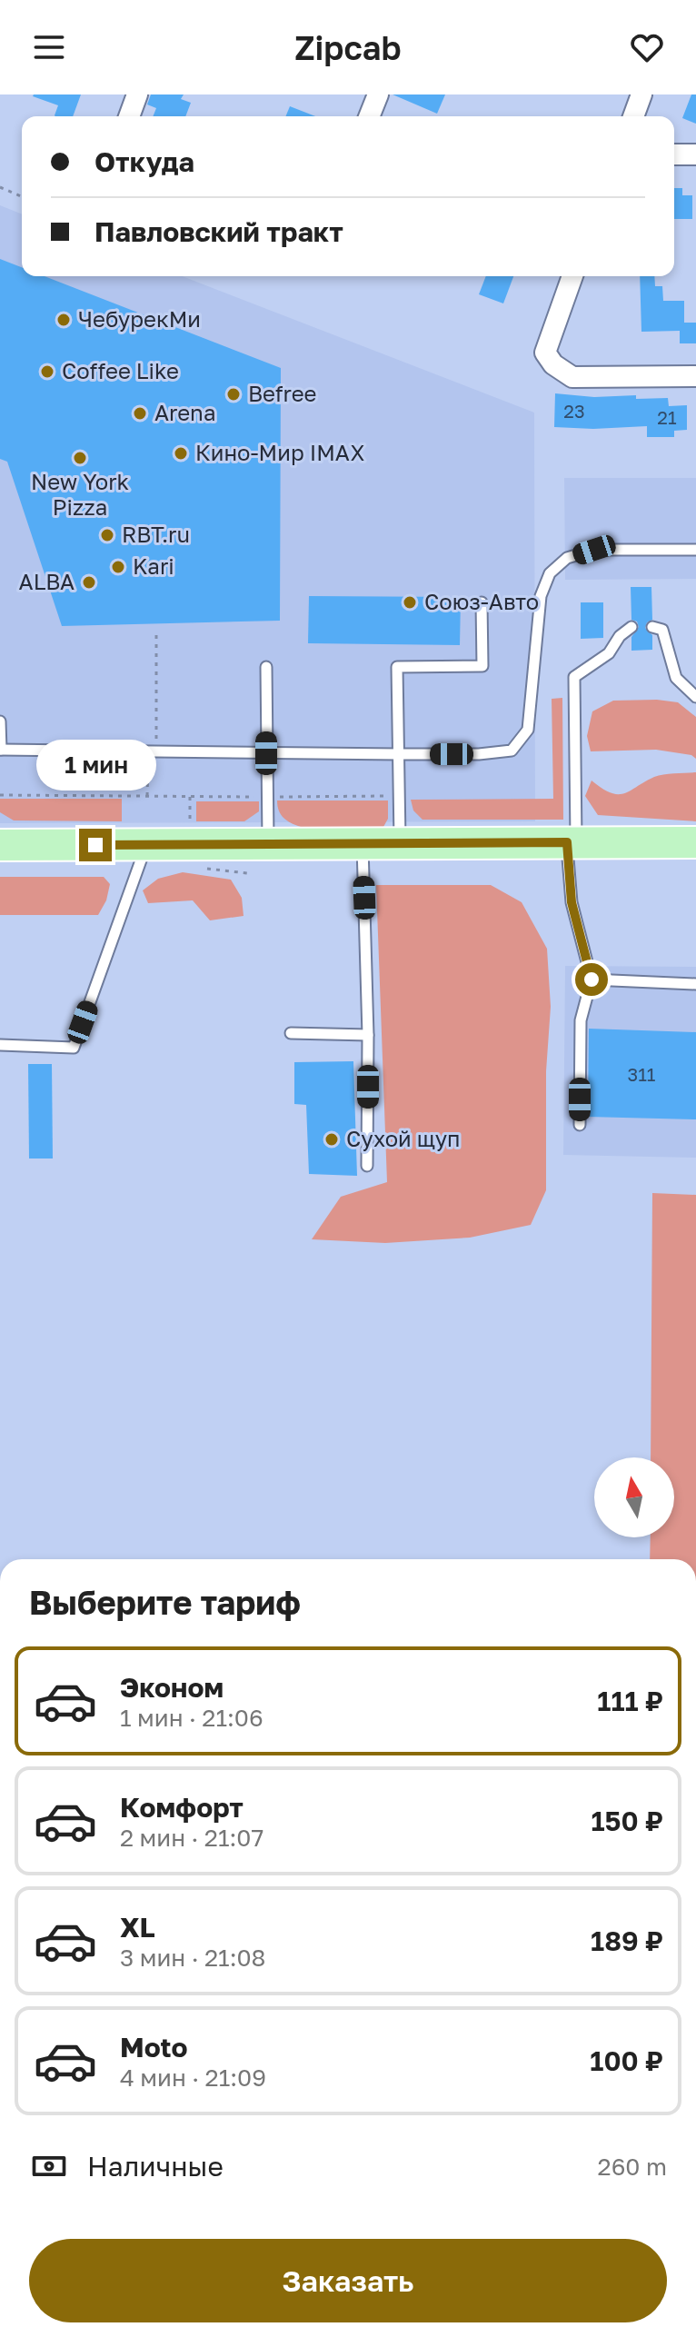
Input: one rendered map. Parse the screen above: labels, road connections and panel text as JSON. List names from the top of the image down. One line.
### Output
{"places":["ЧебурекМи","Coffee Like","Befree","Arena","Кино-Мир IMAX","New York Pizza","RBT.ru","Kari","ALBA","Союз-Авто","Сухой щуп"],"house_numbers":["23","21","311"],"north":"top","page":{"header":"Zipcab","banner":["Откуда","Павловский тракт"],"bubble":"1 мин","heading":"Выберите тариф","list":[{"name":"Эконом","note":"1 мин · 21:06","value":"111 ₽"},{"name":"Комфорт","note":"2 мин · 21:07","value":"150 ₽"},{"name":"XL","note":"3 мин · 21:08","value":"189 ₽"},{"name":"Moto","note":"4 мин · 21:09","value":"100 ₽"}],"pay":["Наличные","260 m"],"buttons":"Заказать"}}
